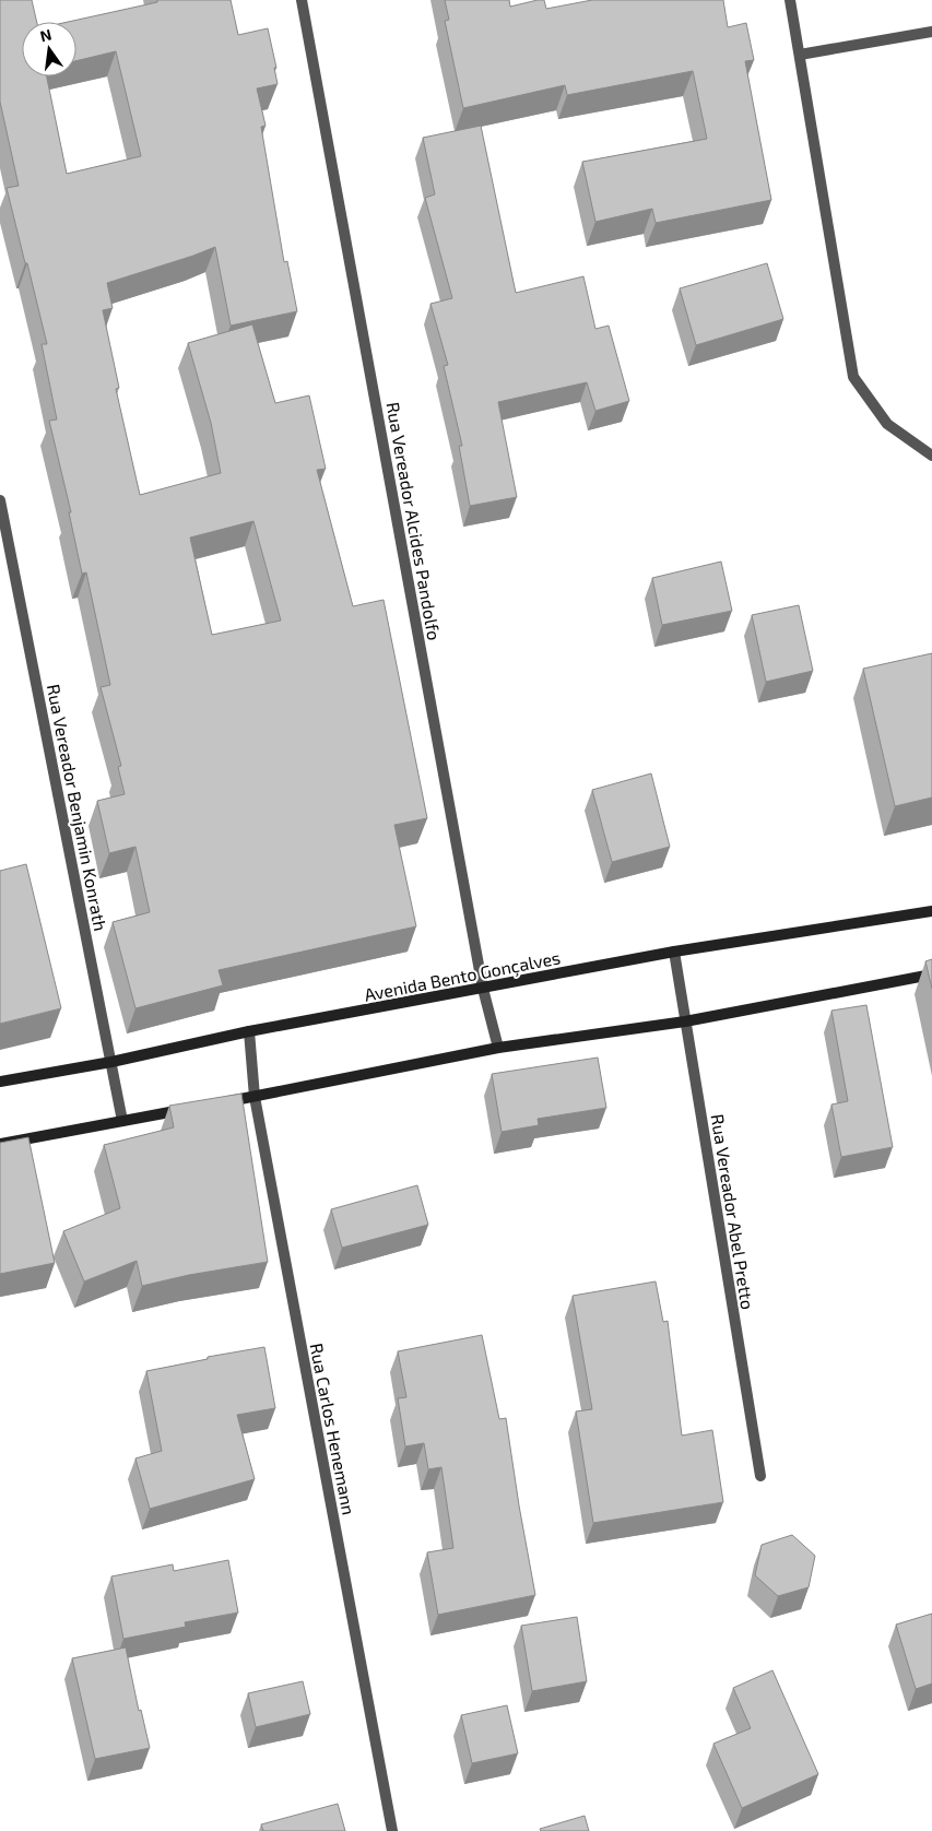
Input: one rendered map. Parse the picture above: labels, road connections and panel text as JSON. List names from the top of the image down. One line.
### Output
{"streets":{"main road":["Avenida Bento Gonçalves"],"street":["Rua Vereador Alcides Pandolfo","Rua Vereador Benjamin Konrath","Rua Vereador Abel Pretto","Rua Carlos Henemann"]},"crossings":[["Rua Vereador Alcides Pandolfo","Avenida Bento Gonçalves"],["Rua Vereador Benjamin Konrath","Avenida Bento Gonçalves"],["Avenida Bento Gonçalves","Rua Vereador Abel Pretto"],["Avenida Bento Gonçalves","Rua Carlos Henemann"]],"north":"top"}
